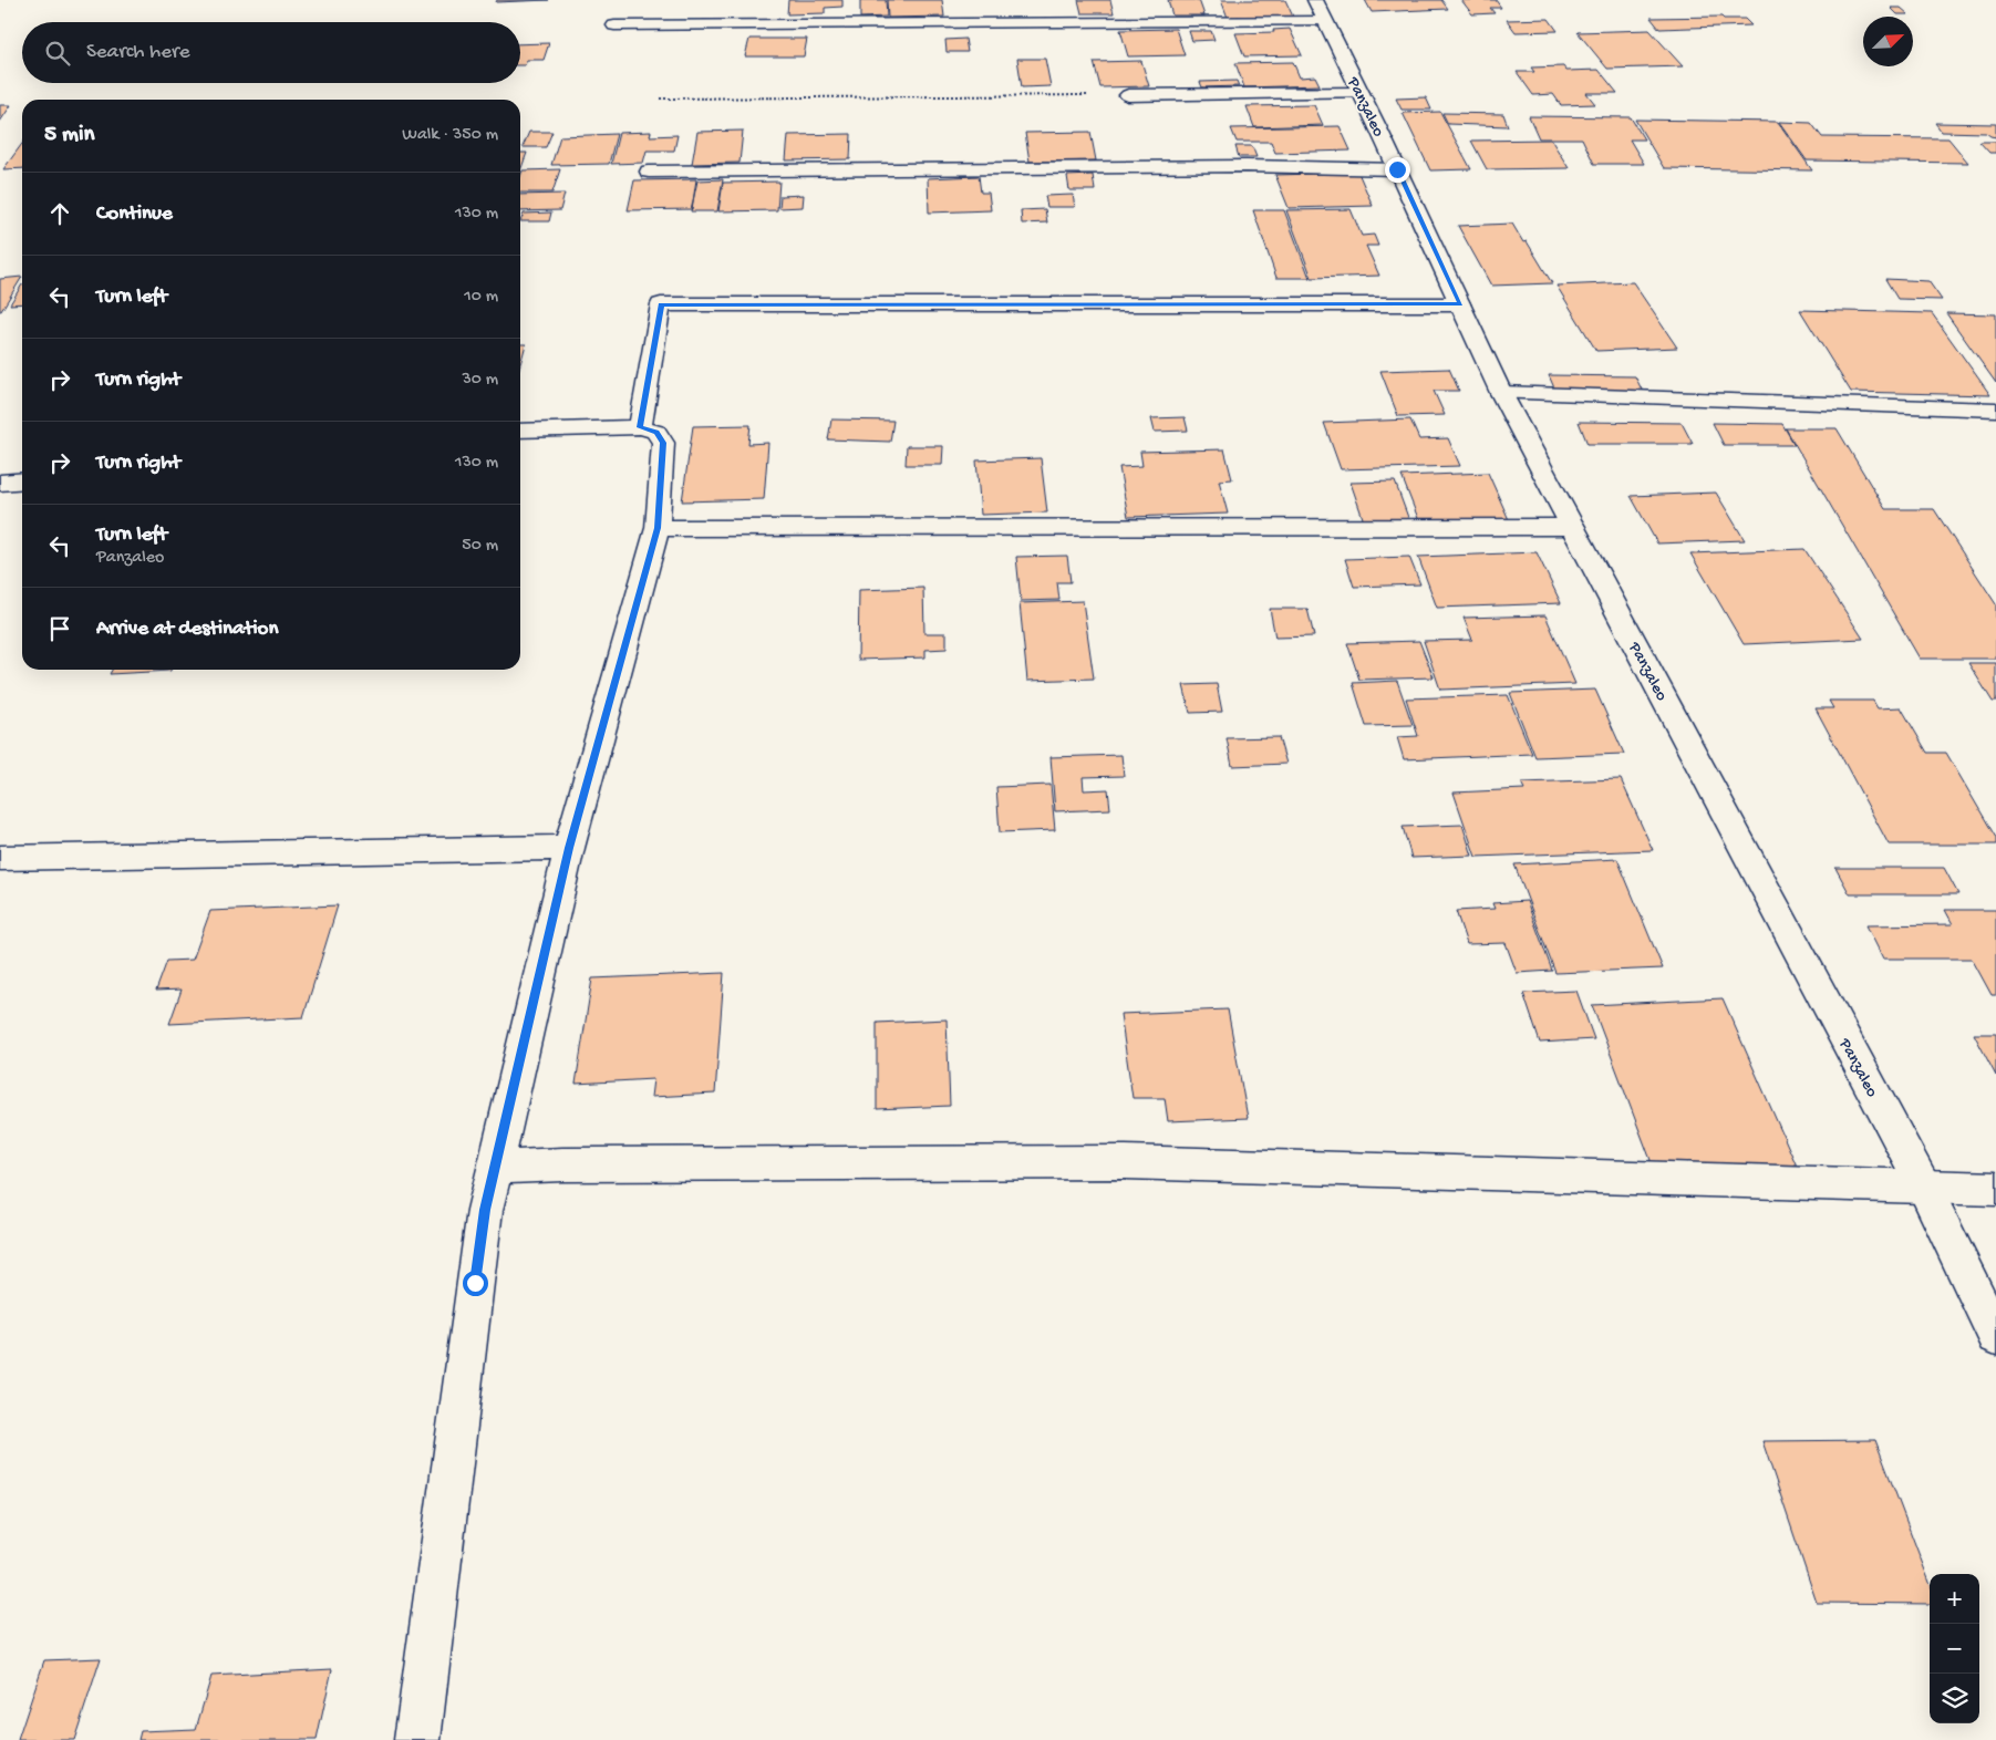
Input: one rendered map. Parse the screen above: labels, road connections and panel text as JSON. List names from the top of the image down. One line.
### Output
{"streets":{"street":["Panzaleo"]},"north":"top right","page":{"search":"Search here","heading":["5 min","Walk · 350 m"],"list":[["Continue","130 m"],["Turn left","10 m"],["Turn right","30 m"],["Turn right","130 m"],["Turn left","Panzaleo","50 m"],"Arrive at destination"],"map_buttons":["+","−"]}}
